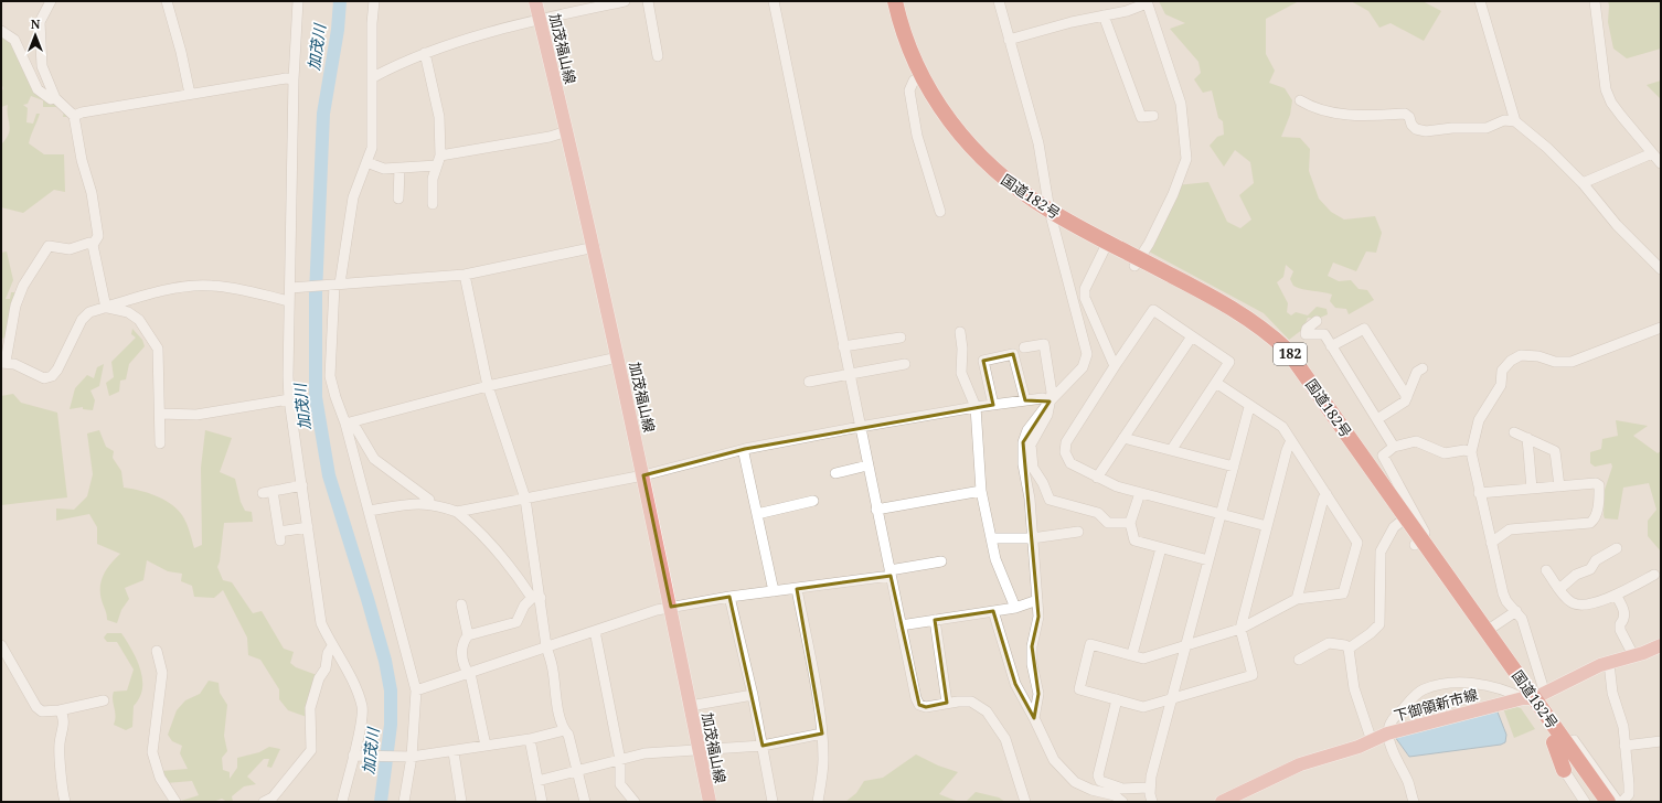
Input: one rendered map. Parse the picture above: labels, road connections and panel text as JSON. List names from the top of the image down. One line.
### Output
{"streets":{"highway":["国道182号","182"],"main road":["加茂福山線","下御領新市線"]},"crossings":[["国道182号","下御領新市線"]],"water":["加茂川"],"north":"top"}
